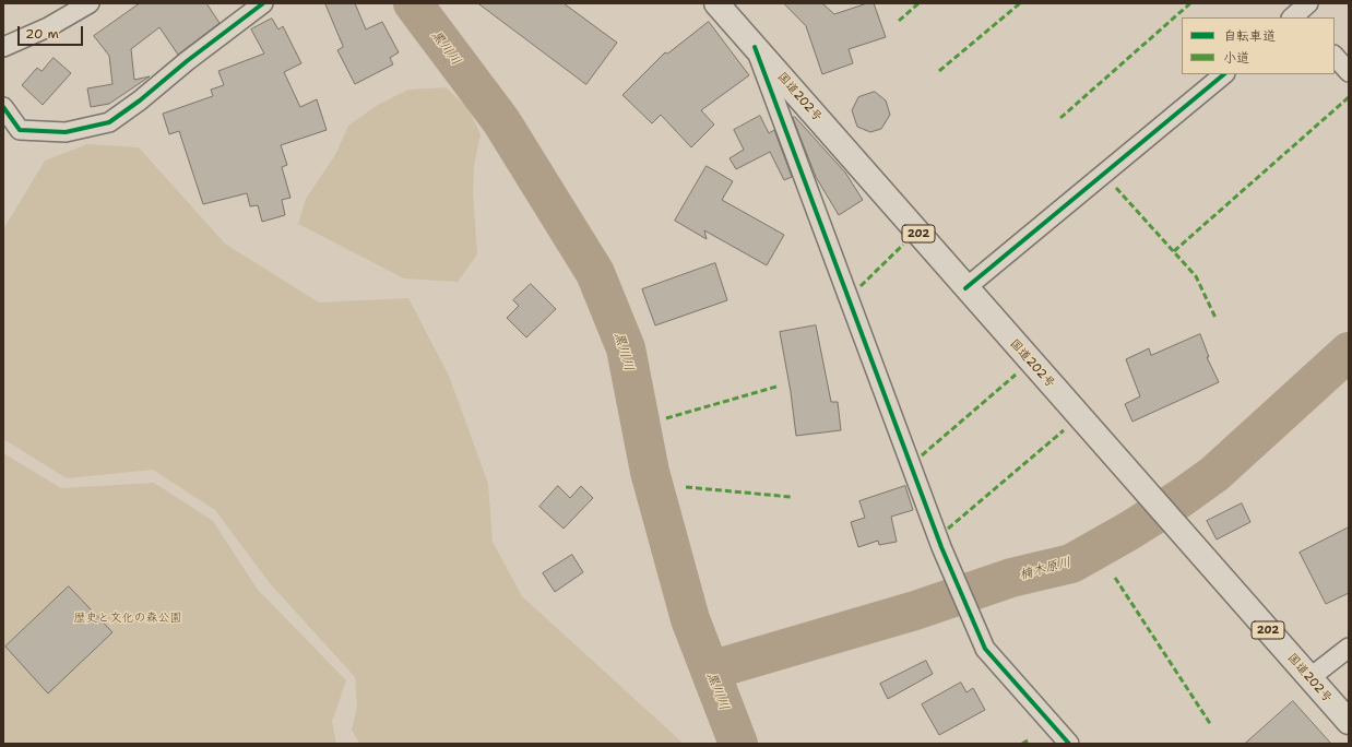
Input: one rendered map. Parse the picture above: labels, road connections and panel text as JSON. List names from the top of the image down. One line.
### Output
{"streets":{"highway":["国道202号","202"]},"water":["黒川川","楠木原川"],"parks":["歴史と文化の森公園"],"legend":["自転車道","小道"],"scale_bar":"20 m"}
